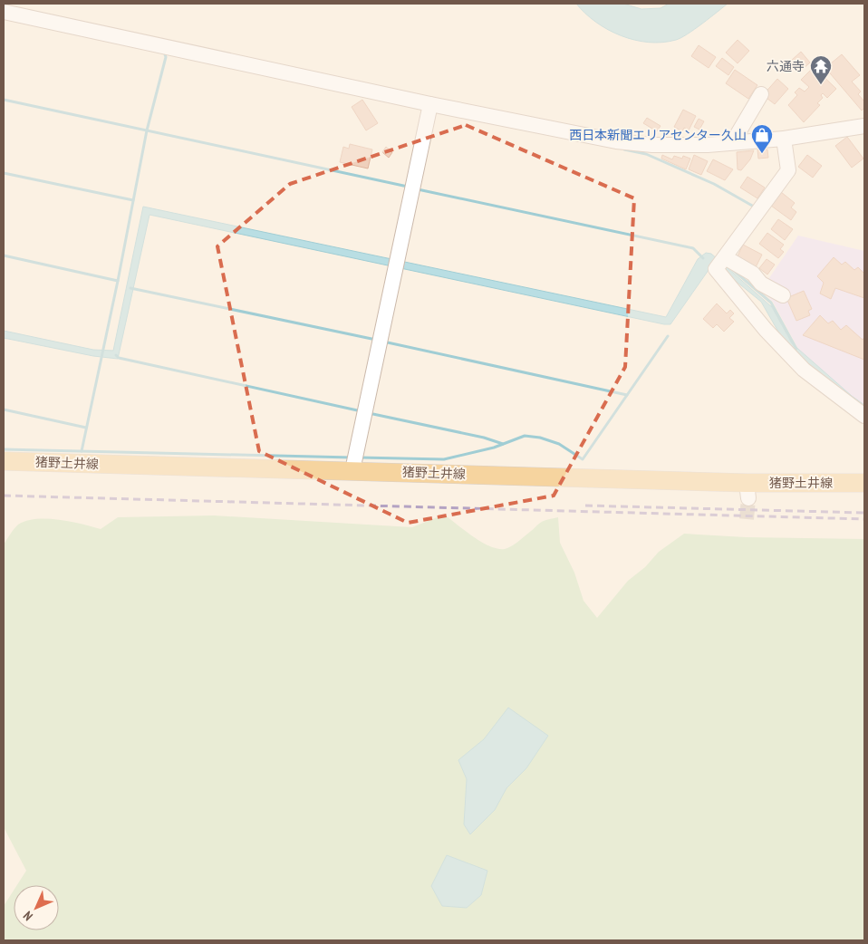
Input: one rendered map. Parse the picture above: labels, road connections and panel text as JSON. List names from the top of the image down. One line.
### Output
{"streets":{"main road":["猪野土井線"]},"places":{"temple":["六通寺"],"shop":["西日本新聞エリアセンター久山"]},"north":"bottom left"}
